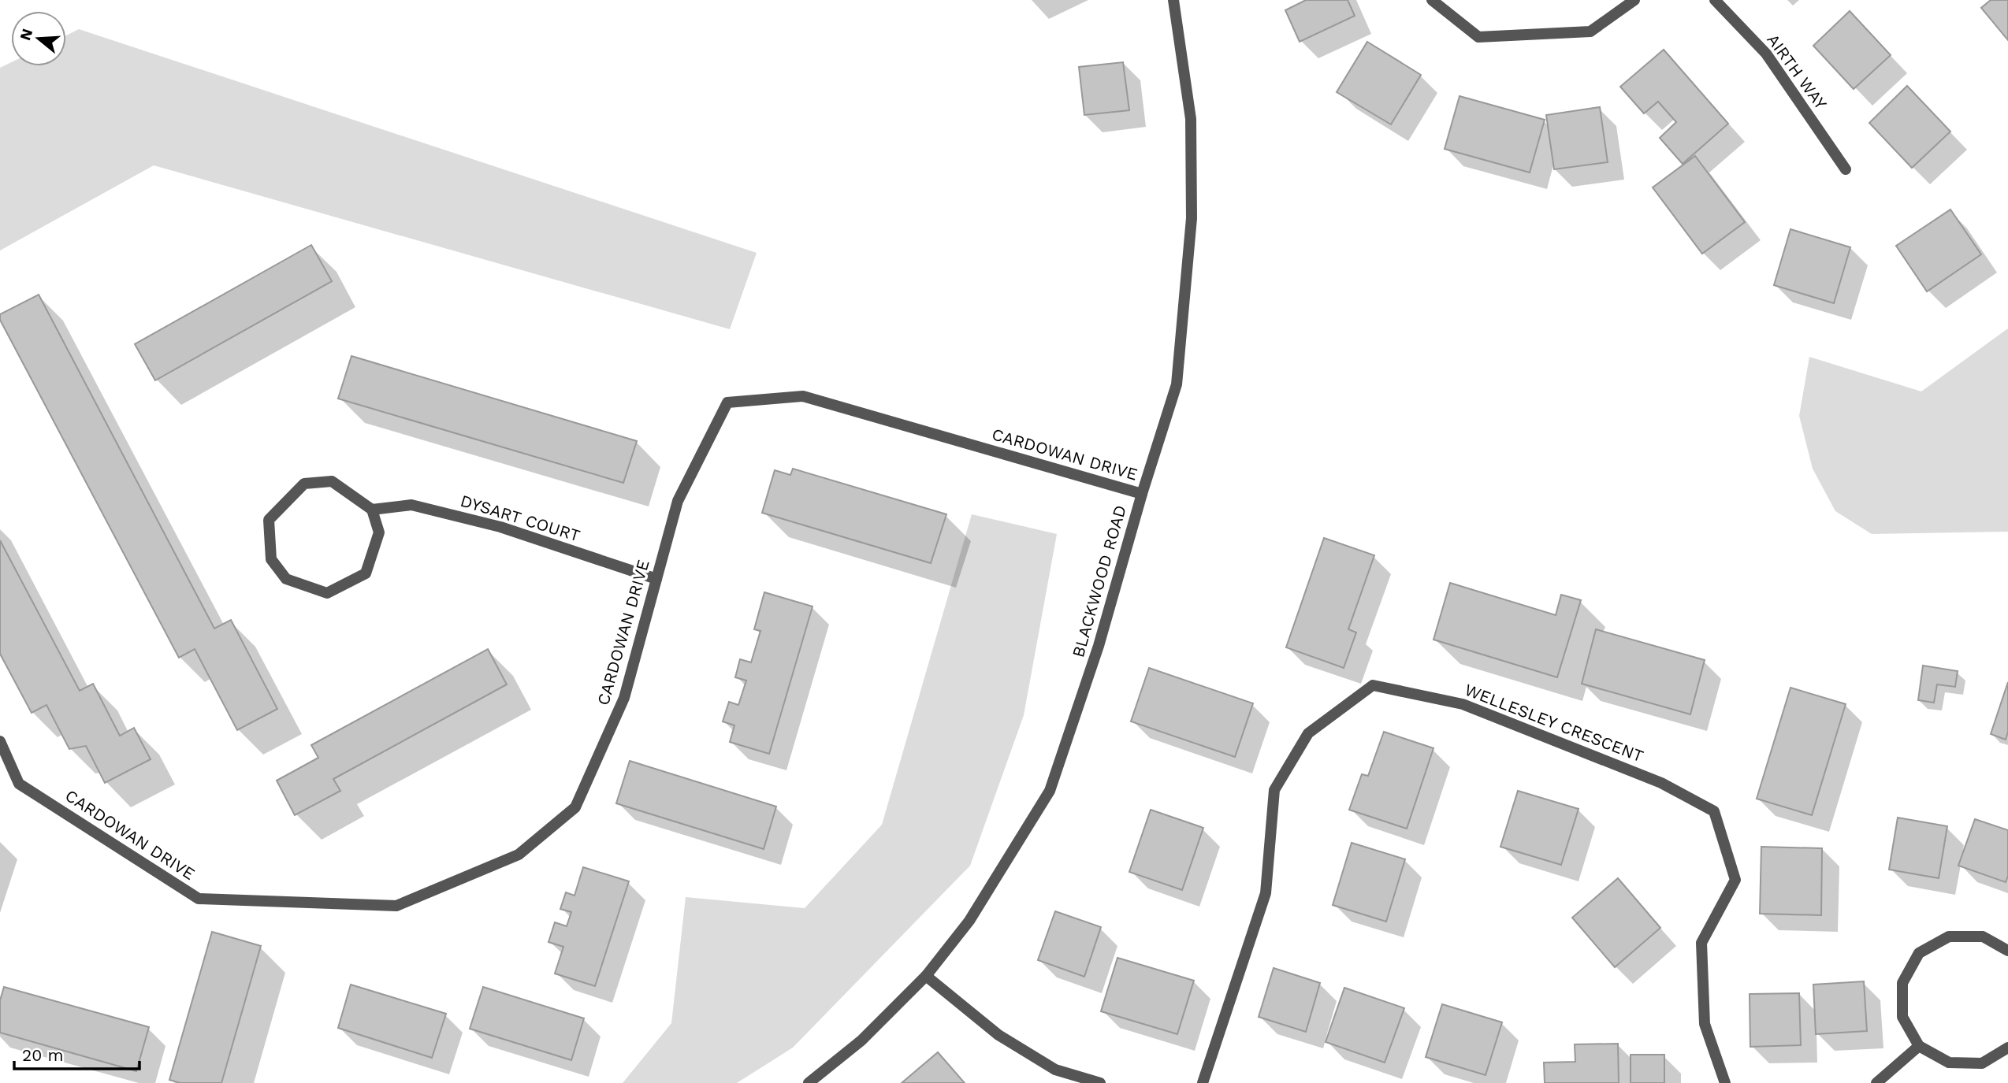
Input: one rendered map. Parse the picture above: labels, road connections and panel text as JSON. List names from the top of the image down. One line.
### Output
{"streets":{"street":["AIRTH WAY","CARDOWAN DRIVE","DYSART COURT","BLACKWOOD ROAD","WELLESLEY CRESCENT"]},"crossings":[["CARDOWAN DRIVE","DYSART COURT"],["CARDOWAN DRIVE","BLACKWOOD ROAD"]],"scale_bar":"20 m","north":"left"}
